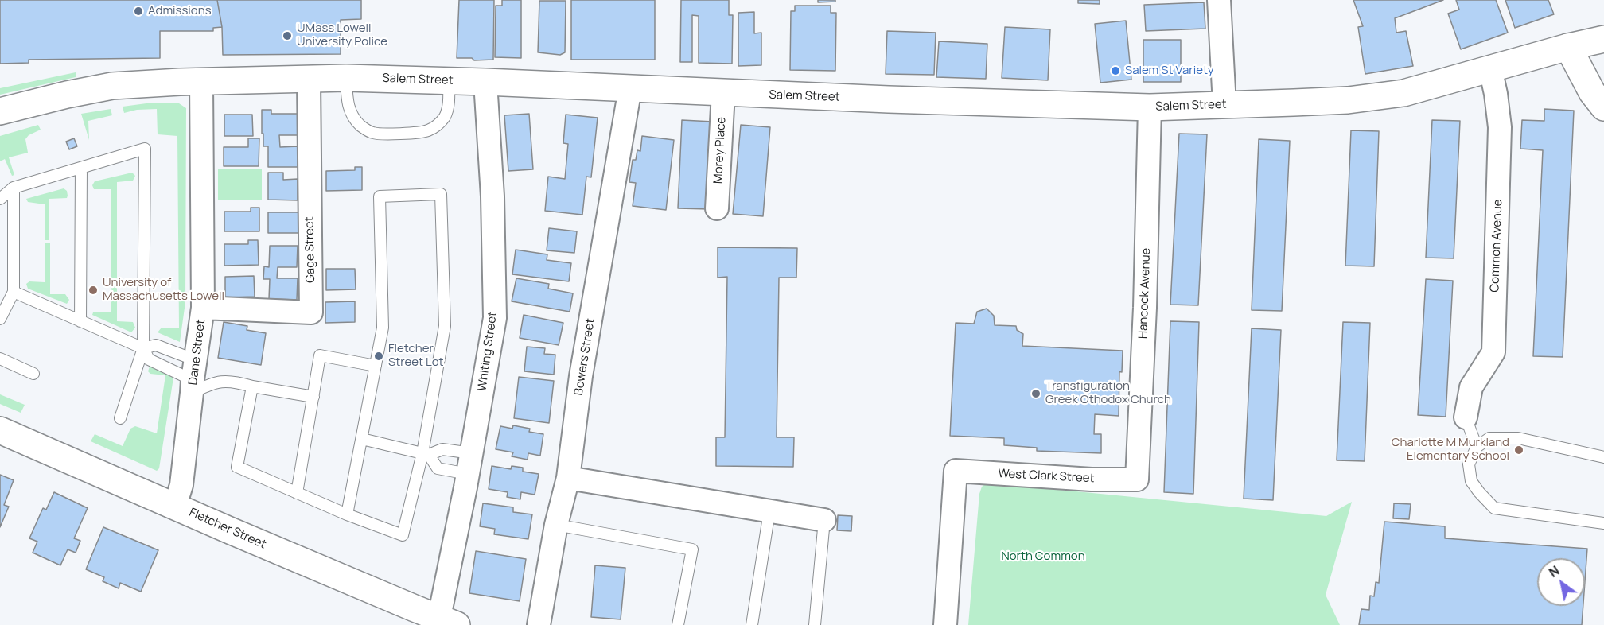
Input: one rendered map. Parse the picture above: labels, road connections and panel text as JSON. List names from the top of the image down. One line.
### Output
{"streets":{"main road":["Salem Street","Fletcher Street"],"street":["Morey Place","Common Avenue","Gage Street","Hancock Avenue","Whiting Street","Dane Street","Bowers Street","West Clark Street"]},"crossings":[["Salem Street","Morey Place"],["Salem Street","Common Avenue"],["Salem Street","Gage Street"],["Salem Street","Hancock Avenue"],["Salem Street","Whiting Street"],["Salem Street","Dane Street"],["Salem Street","Bowers Street"],["Gage Street","Dane Street"],["Hancock Avenue","West Clark Street"],["Whiting Street","Fletcher Street"],["Dane Street","Fletcher Street"]],"parks":["North Common"],"places":["Admissions","UMass Lowell University Police","Salem St Variety","University of Massachusetts Lowell","Fletcher Street Lot","Transfiguration Greek Othodox Church","Charlotte M Murkland Elementary School"],"north":"top left"}
